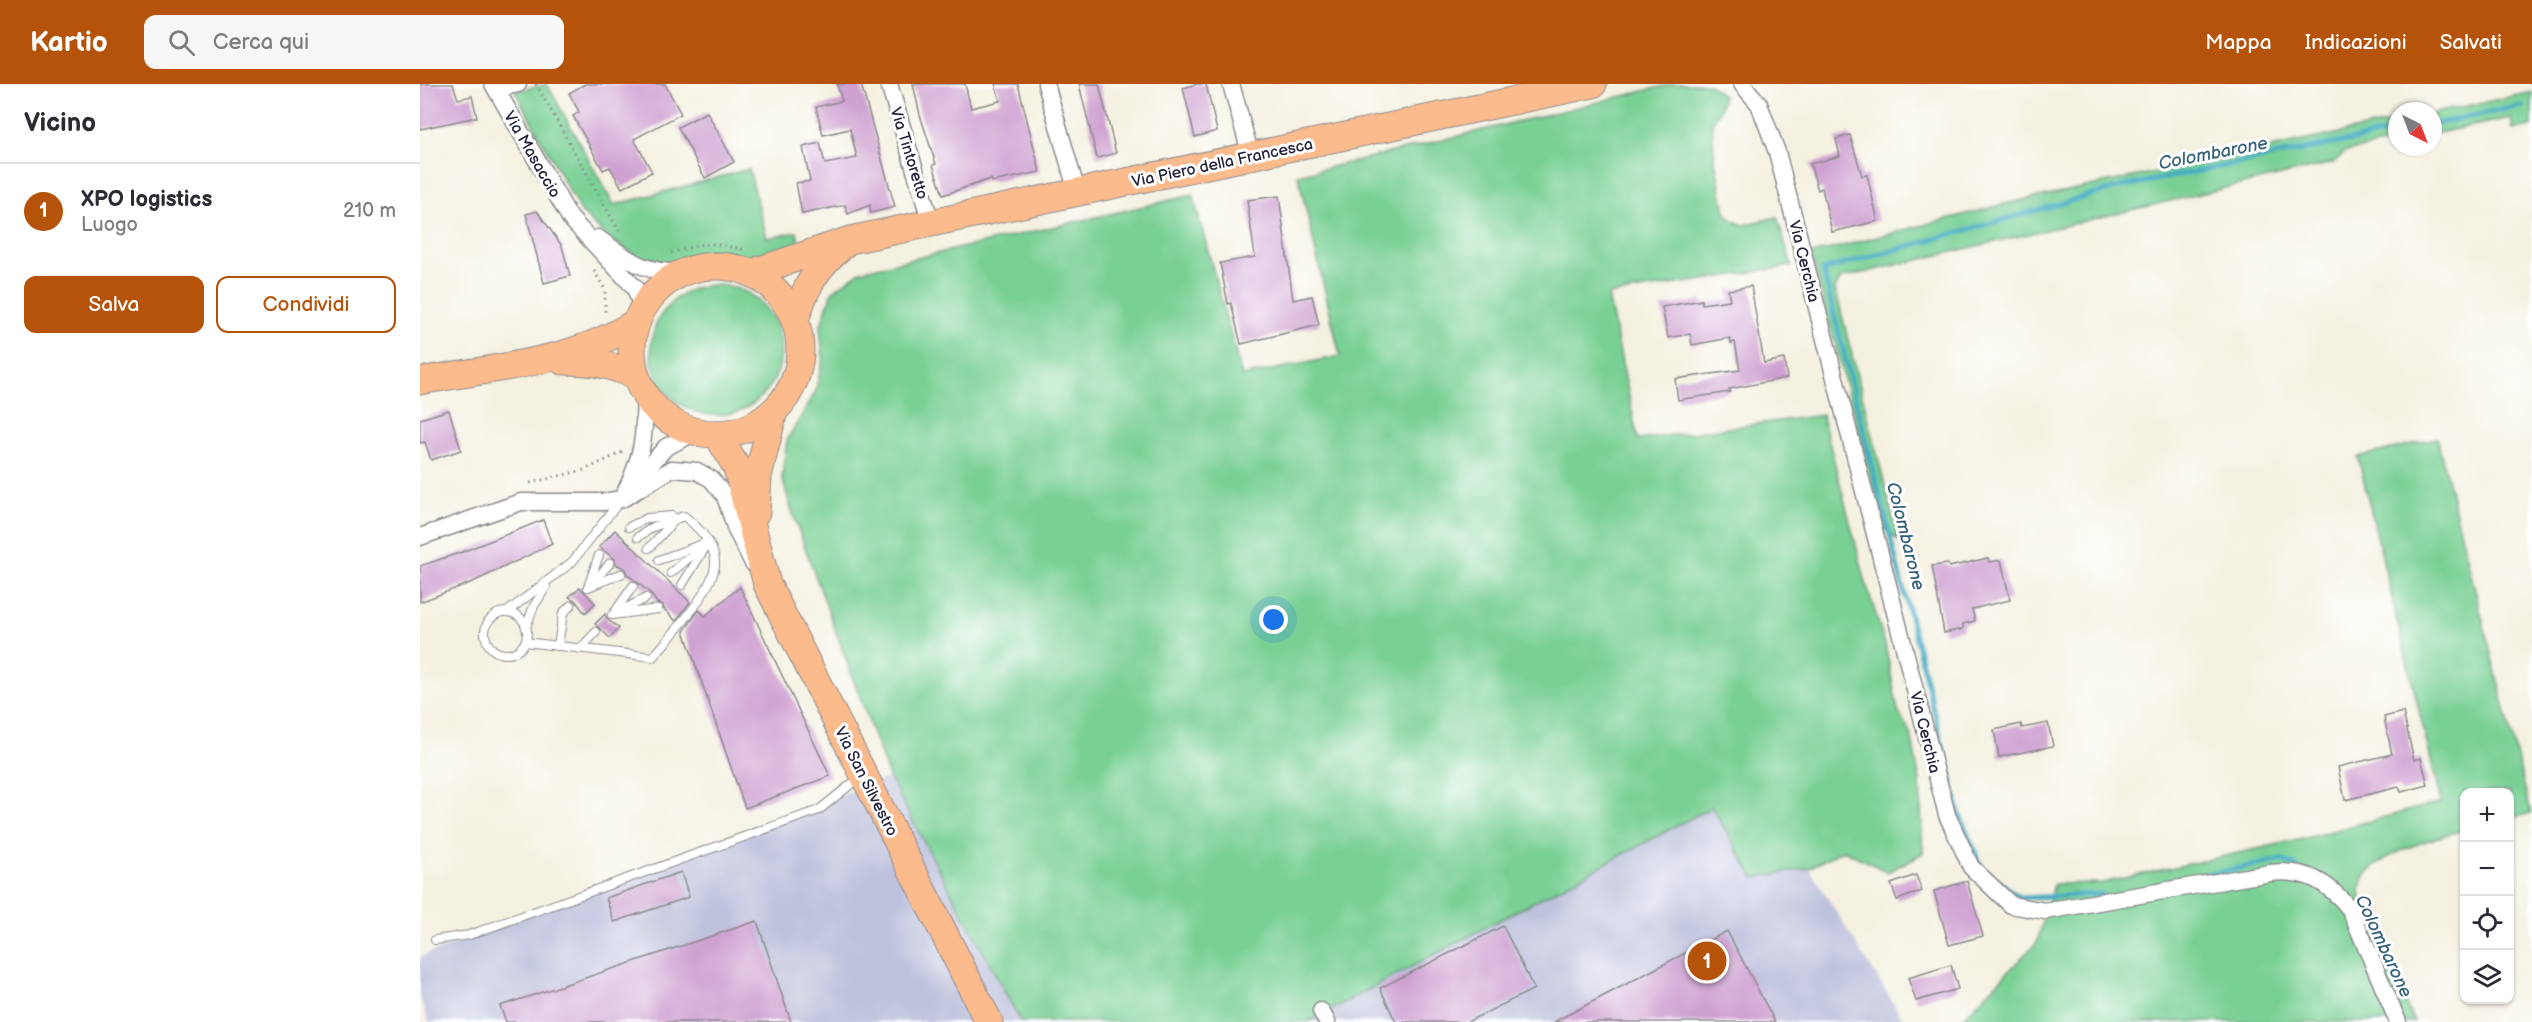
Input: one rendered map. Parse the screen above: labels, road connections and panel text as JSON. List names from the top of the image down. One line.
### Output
{"streets":{"main road":["Via Piero della Francesca","Via San Silvestro"],"street":["Via Tintoretto","Via Masaccio","Via Cerchia"]},"crossings":[["Via Tintoretto","Via Piero della Francesca"],["Via Masaccio","Via Piero della Francesca"],["Via Masaccio","Via San Silvestro"],["Via Piero della Francesca","Via San Silvestro"]],"water":["Colombarone"],"north":"bottom right","page":{"header":"Kartio","search":"Cerca qui","nav":["Mappa","Indicazioni","Salvati"],"heading":"Vicino","list":[{"mark":"1","name":"XPO logistics","note":"Luogo","value":"210 m"}],"buttons":["Salva","Condividi"],"map_buttons":["+","−"],"pins":"1"}}
